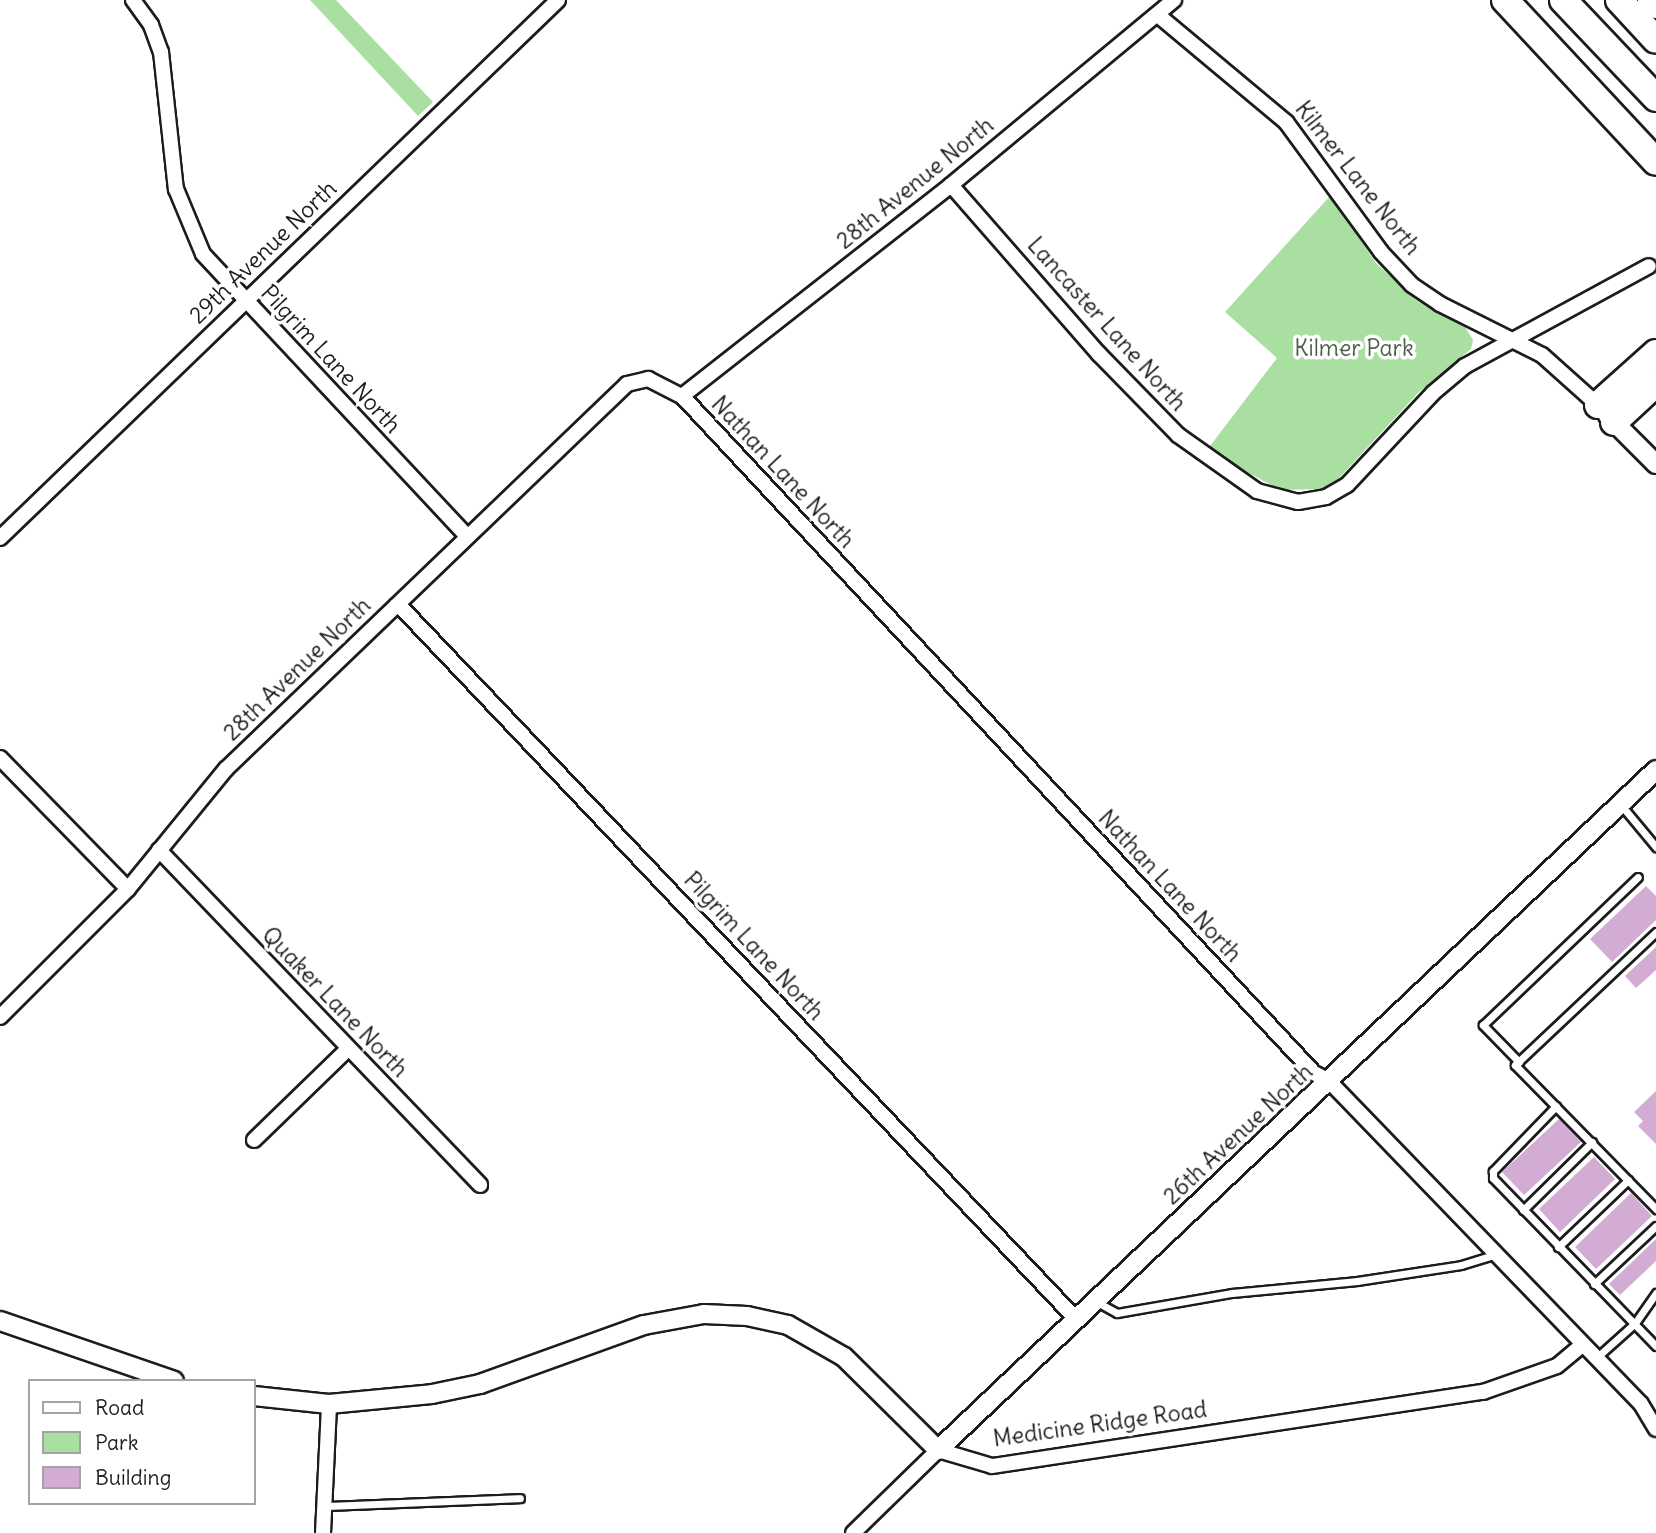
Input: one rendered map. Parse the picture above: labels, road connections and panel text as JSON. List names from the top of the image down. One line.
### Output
{"streets":{"street":["Kilmer Lane North","28th Avenue North","29th Avenue North","Lancaster Lane North","Pilgrim Lane North","Nathan Lane North","Quaker Lane North","26th Avenue North","Medicine Ridge Road"]},"crossings":[["Kilmer Lane North","28th Avenue North"],["Kilmer Lane North","Lancaster Lane North"],["28th Avenue North","Lancaster Lane North"],["28th Avenue North","Pilgrim Lane North"],["28th Avenue North","Nathan Lane North"],["28th Avenue North","Quaker Lane North"],["29th Avenue North","Pilgrim Lane North"],["Pilgrim Lane North","26th Avenue North"],["Nathan Lane North","26th Avenue North"],["Nathan Lane North","Medicine Ridge Road"],["26th Avenue North","Medicine Ridge Road"]],"parks":["Kilmer Park"],"legend":["Road","Park","Building"]}
